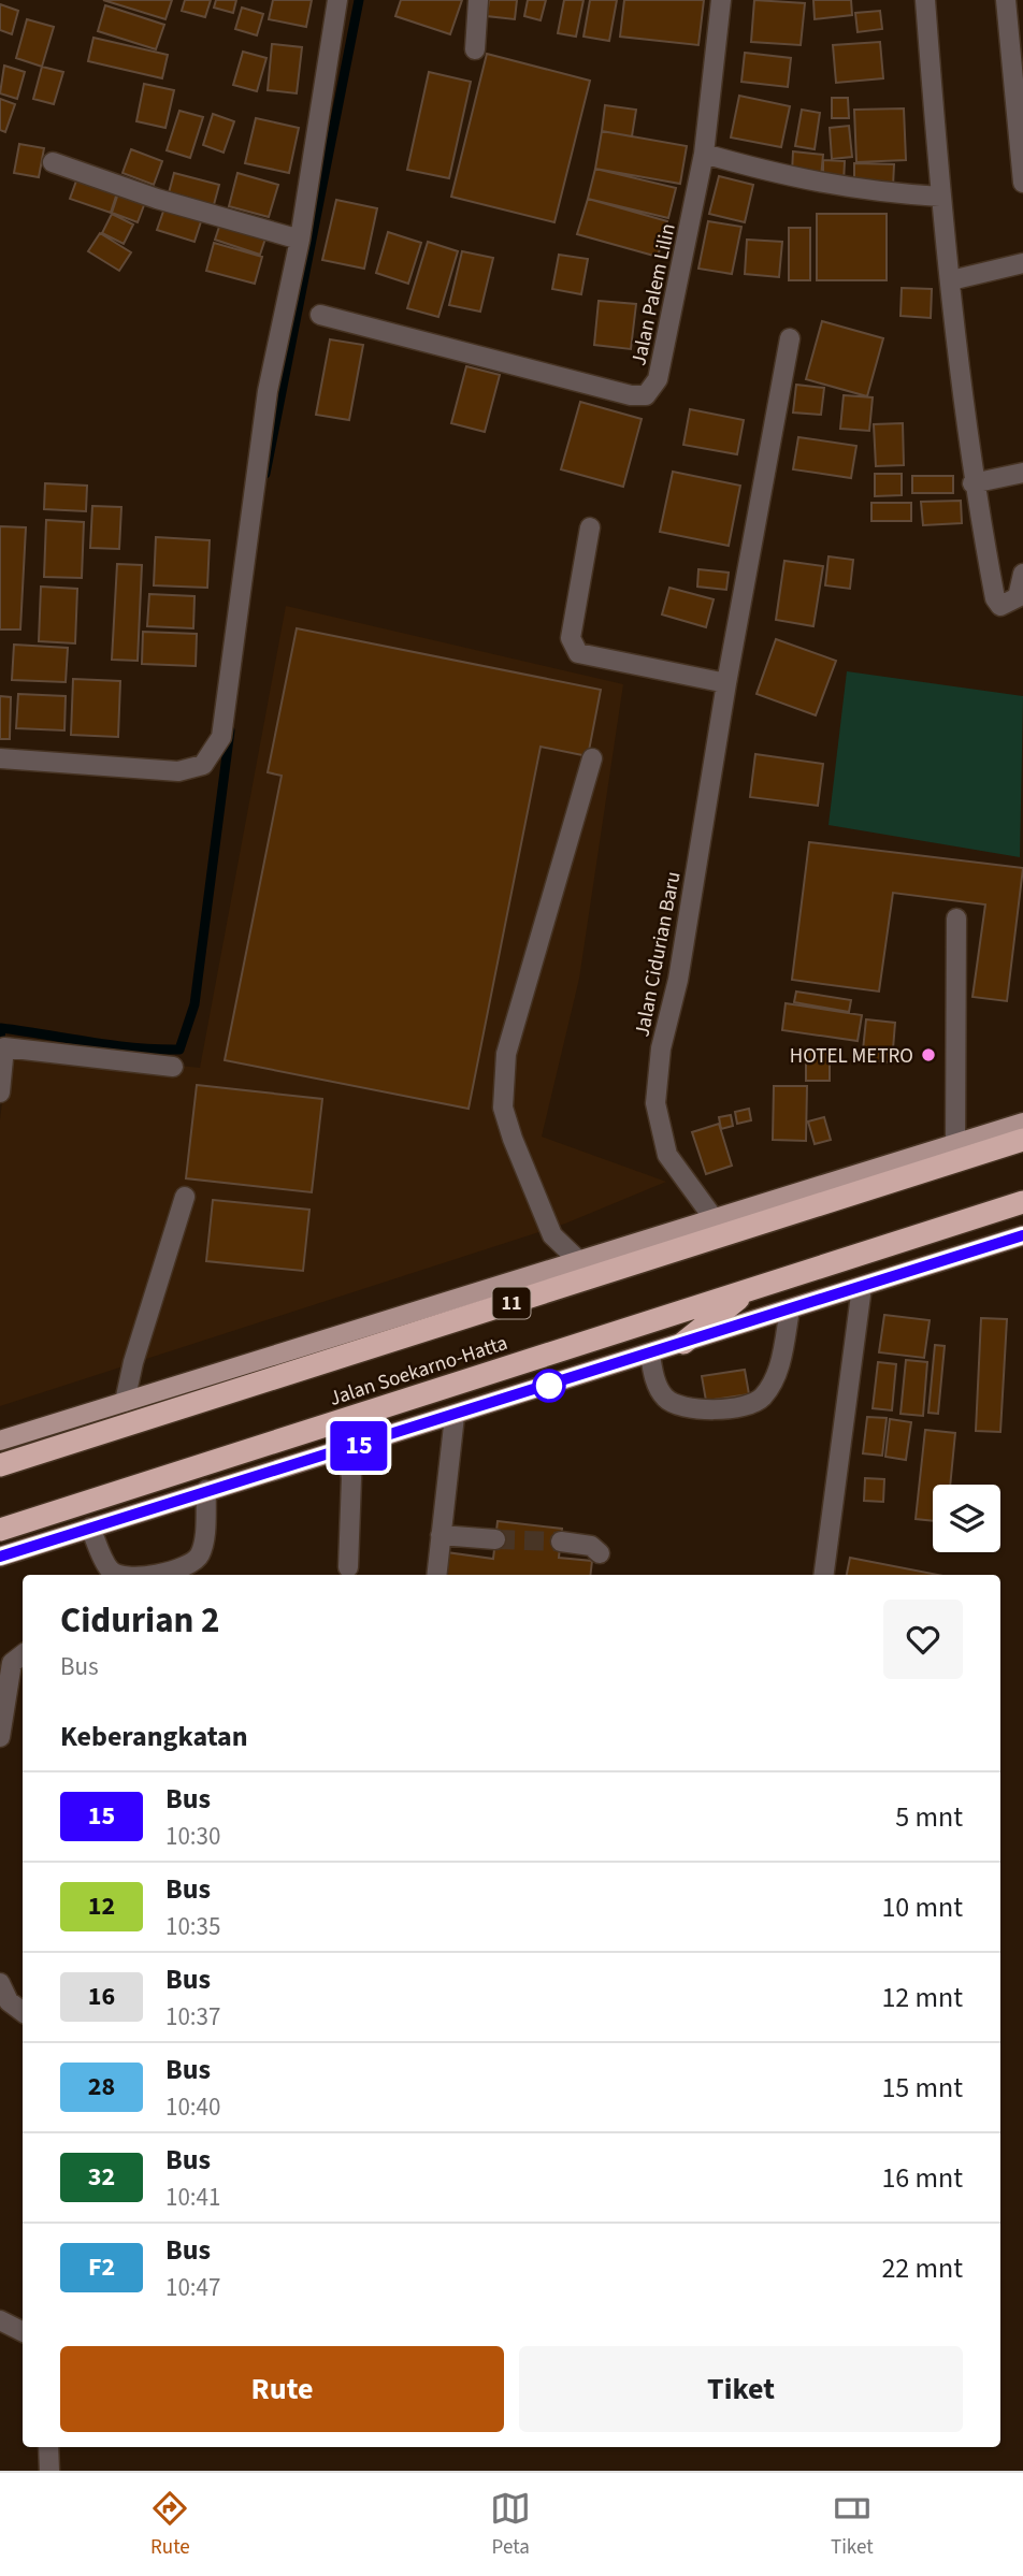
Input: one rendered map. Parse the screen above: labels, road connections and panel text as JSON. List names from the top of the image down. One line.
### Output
{"streets":{"highway":["11","Jalan Soekarno-Hatta"],"street":["Jalan Palem Lilin","Jalan Cidurian Baru"]},"places":["HOTEL METRO"],"lines":["bus line 15"],"page":{"on_map":"15","heading":[["Cidurian 2","Bus"],"Keberangkatan"],"list":[{"mark":"15","name":"Bus","note":"10:30","value":"5 mnt"},{"mark":"12","name":"Bus","note":"10:35","value":"10 mnt"},{"mark":"16","name":"Bus","note":"10:37","value":"12 mnt"},{"mark":"28","name":"Bus","note":"10:40","value":"15 mnt"},{"mark":"32","name":"Bus","note":"10:41","value":"16 mnt"},{"mark":"F2","name":"Bus","note":"10:47","value":"22 mnt"}],"buttons":["Rute","Tiket"],"tabs":["Rute","Peta","Tiket"]}}
